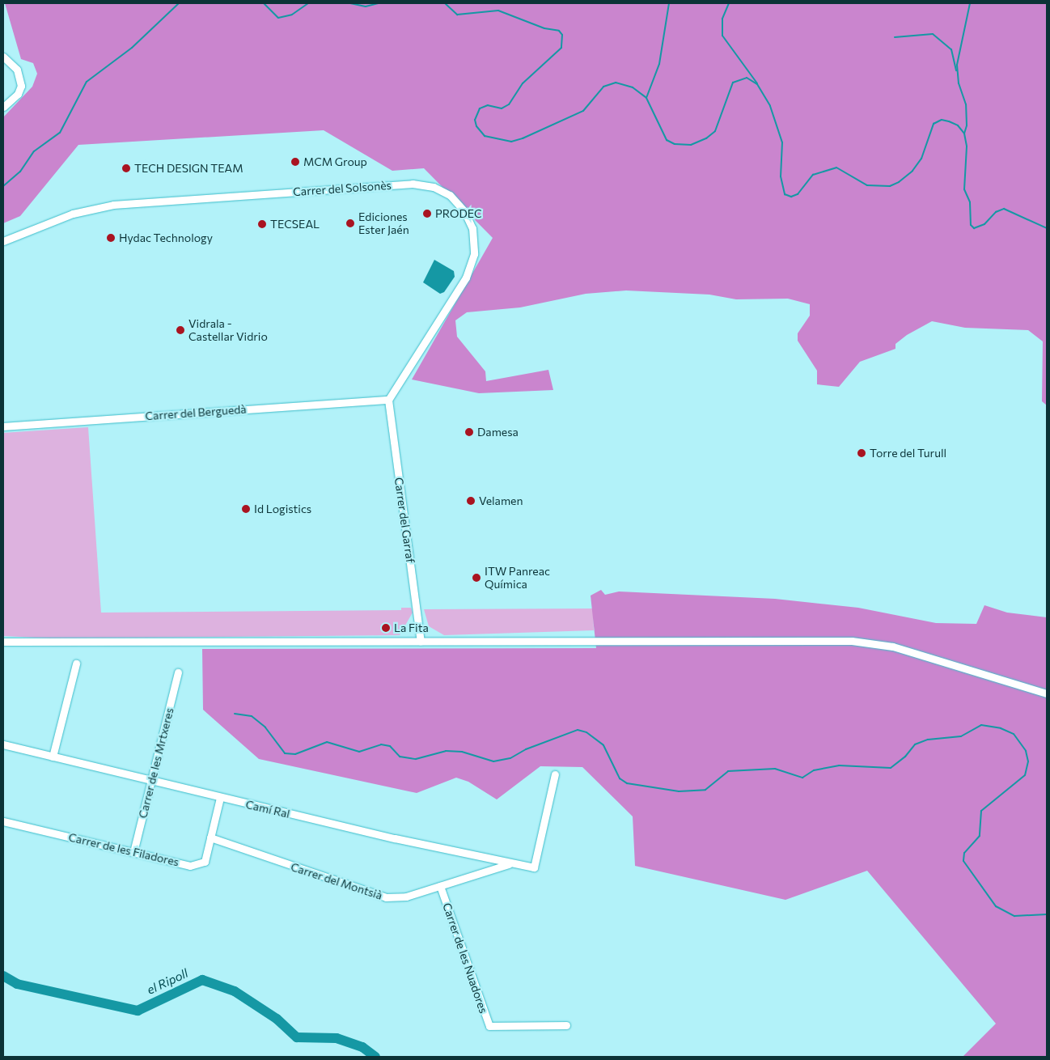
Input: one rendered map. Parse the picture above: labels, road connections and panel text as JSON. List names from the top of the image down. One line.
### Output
{"streets":{"street":["Carrer del Solsonès","Carrer del Berguedà","Carrer del Garraf","Carrer de les Mrtxeres","Camí Ral","Carrer de les Filadores","Carrer del Montsià","Carrer de les Nuadores"]},"crossings":[["Carrer del Solsonès","Carrer del Berguedà"],["Carrer del Solsonès","Carrer del Garraf"],["Carrer del Berguedà","Carrer del Garraf"],["Carrer de les Mrtxeres","Camí Ral"],["Carrer de les Mrtxeres","Carrer de les Filadores"],["Camí Ral","Carrer de les Filadores"],["Camí Ral","Carrer del Montsià"],["Carrer de les Filadores","Carrer del Montsià"],["Carrer del Montsià","Carrer de les Nuadores"]],"water":["el Ripoll"],"places":["MCM Group","TECH DESIGN TEAM","PRODEC","Ediciones Ester Jaén","TECSEAL","Hydac Technology","Vidrala - Castellar Vidrio","Damesa","Torre del Turull","Velamen","Id Logistics","ITW Panreac Química","La Fita"]}
